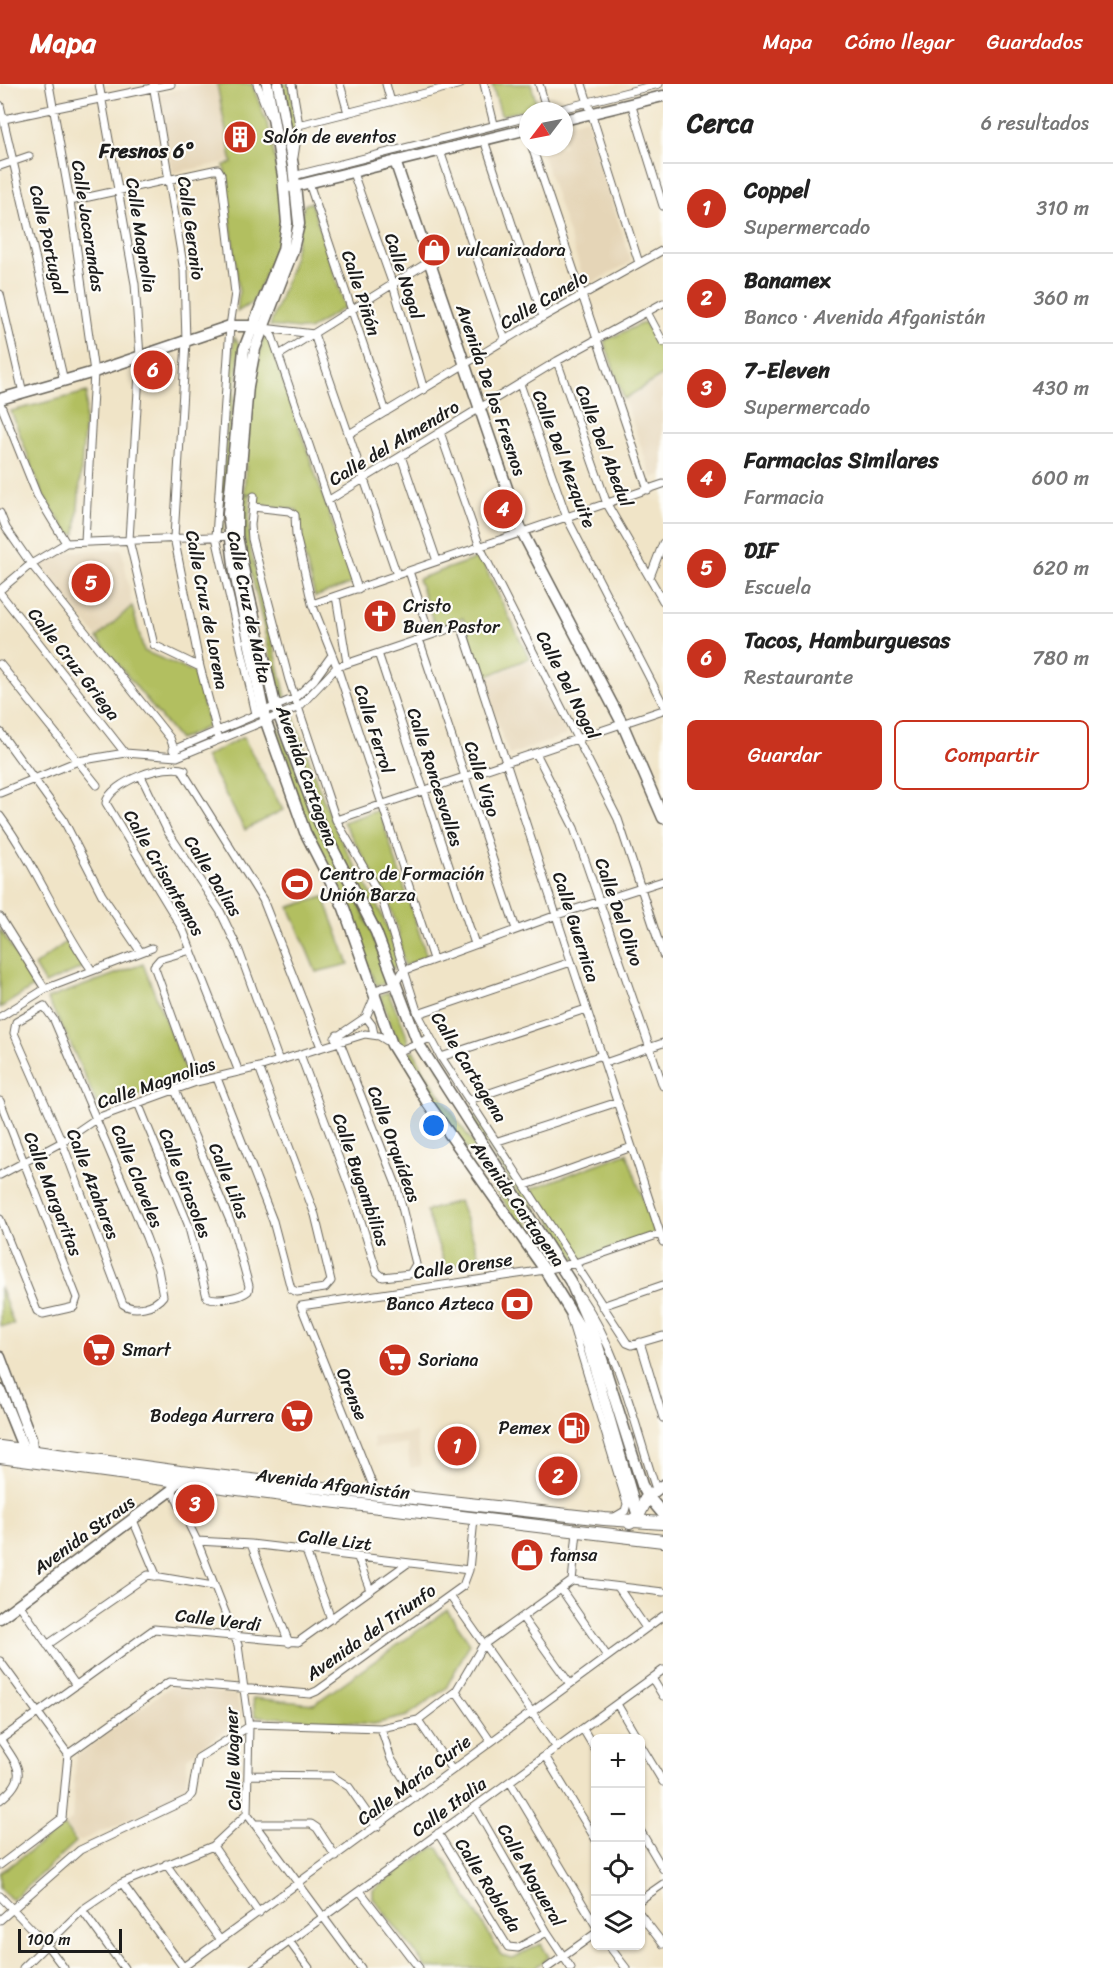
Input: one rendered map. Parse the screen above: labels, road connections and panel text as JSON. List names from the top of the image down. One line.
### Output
{"streets":{"main road":["Avenida Afganistán"],"street":["Calle Jacarandas","Calle Geranio","Calle Magnolia","Calle Portugal","Calle Nogal","Calle Piñón","Calle Canelo","Avenida De los Fresnos","Calle del Almendro","Calle Del Abedul","Calle Del Mezquite","Calle Cruz de Malta","Calle Cruz de Lorena","Calle Cruz Griega","Calle Del Nogal","Calle Ferrol","Avenida Cartagena","Calle Roncesvalles","Calle Vigo","Calle Crisantemos","Calle Dalias","Calle Del Olivo","Calle Guernica","Calle Cartagena","Calle Magnolias","Calle Orquídeas","Calle Claveles","Calle Bugambilias","Calle Lilas","Calle Girasoles","Calle Azahares","Calle Margaritas","Calle Orense","Orense","Avenida Straus","Calle Lizt","Calle Verdi","Avenida del Triunfo","Calle Wagner","Calle María Curie","Calle Italia","Calle Nogueral","Calle Robleda"]},"crossings":[["Calle Geranio","Calle Cruz de Malta"],["Calle Geranio","Calle Cruz de Lorena"],["Calle Magnolia","Calle Cruz de Lorena"],["Calle Nogal","Calle Canelo"],["Calle Piñón","Calle Canelo"],["Calle Canelo","Avenida De los Fresnos"],["Avenida De los Fresnos","Calle del Almendro"],["Calle del Almendro","Calle Del Abedul"],["Calle del Almendro","Calle Del Mezquite"],["Calle del Almendro","Calle Del Nogal"],["Calle Cruz de Malta","Calle Ferrol"],["Calle Cruz de Malta","Avenida Cartagena"],["Calle Cruz de Malta","Calle Cartagena"],["Avenida Cartagena","Calle Orense"],["Avenida Cartagena","Avenida Afganistán"],["Calle Crisantemos","Calle Dalias"],["Calle Crisantemos","Calle Magnolias"],["Calle Dalias","Calle Magnolias"],["Calle Magnolias","Calle Orquídeas"],["Calle Magnolias","Calle Claveles"],["Calle Magnolias","Calle Bugambilias"],["Calle Magnolias","Calle Lilas"],["Calle Magnolias","Calle Girasoles"],["Calle Magnolias","Calle Azahares"],["Calle Magnolias","Calle Margaritas"],["Calle Orquídeas","Calle Bugambilias"],["Calle Claveles","Calle Azahares"],["Calle Lilas","Calle Girasoles"],["Calle Orense","Orense"],["Orense","Avenida Afganistán"],["Avenida Afganistán","Avenida Straus"],["Avenida Afganistán","Avenida del Triunfo"],["Avenida Afganistán","Calle Wagner"],["Avenida Straus","Calle Wagner"],["Calle Lizt","Avenida del Triunfo"],["Calle Lizt","Calle Wagner"],["Calle Verdi","Calle Wagner"],["Avenida del Triunfo","Calle Wagner"],["Calle Wagner","Calle María Curie"],["Calle Wagner","Calle Italia"],["Calle Italia","Calle Nogueral"],["Calle Italia","Calle Robleda"],["Calle Nogueral","Calle Robleda"]],"districts":["Fresnos 6°"],"places":{"building":["Salón de eventos"],"shop":["vulcanizadora","famsa"],"church":["Cristo Buen Pastor"],"sports":["Centro de Formación Unión Barza"],"bank":["Banco Azteca"],"supermarket":["Smart","Soriana","Bodega Aurrera"],"fuel station":["Pemex"]},"scale_bar":"100 m","north":"bottom left","page":{"header":"Mapa","nav":["Mapa","Cómo llegar","Guardados"],"heading":["Cerca","6 resultados"],"list":[{"mark":"1","name":"Coppel","note":"Supermercado","value":"310 m"},{"mark":"2","name":"Banamex","note":"Banco · Avenida Afganistán","value":"360 m"},{"mark":"3","name":"7-Eleven","note":"Supermercado","value":"430 m"},{"mark":"4","name":"Farmacias Similares","note":"Farmacia","value":"600 m"},{"mark":"5","name":"DIF","note":"Escuela","value":"620 m"},{"mark":"6","name":"Tacos, Hamburguesas","note":"Restaurante","value":"780 m"}],"pins":["6","4","5","1","2","3"],"buttons":["Guardar","Compartir"],"map_buttons":["+","−"],"scale":"100 m"}}
